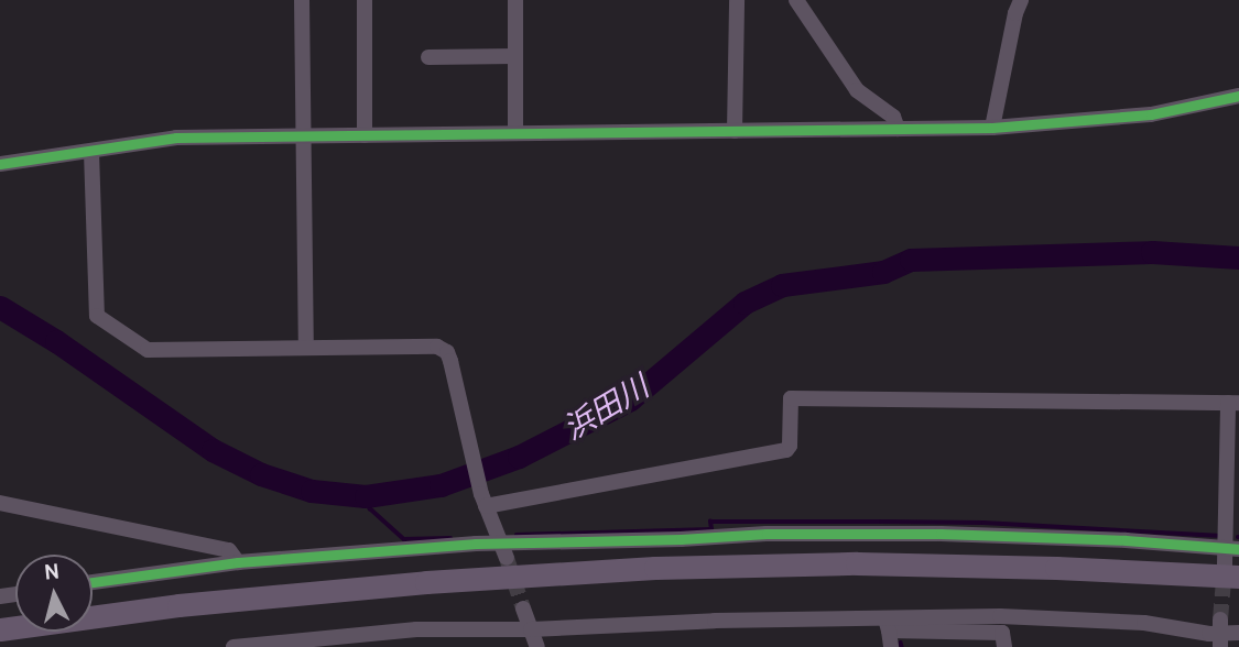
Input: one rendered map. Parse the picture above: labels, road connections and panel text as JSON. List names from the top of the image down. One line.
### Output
{"water":["浜田川"],"north":"top"}
